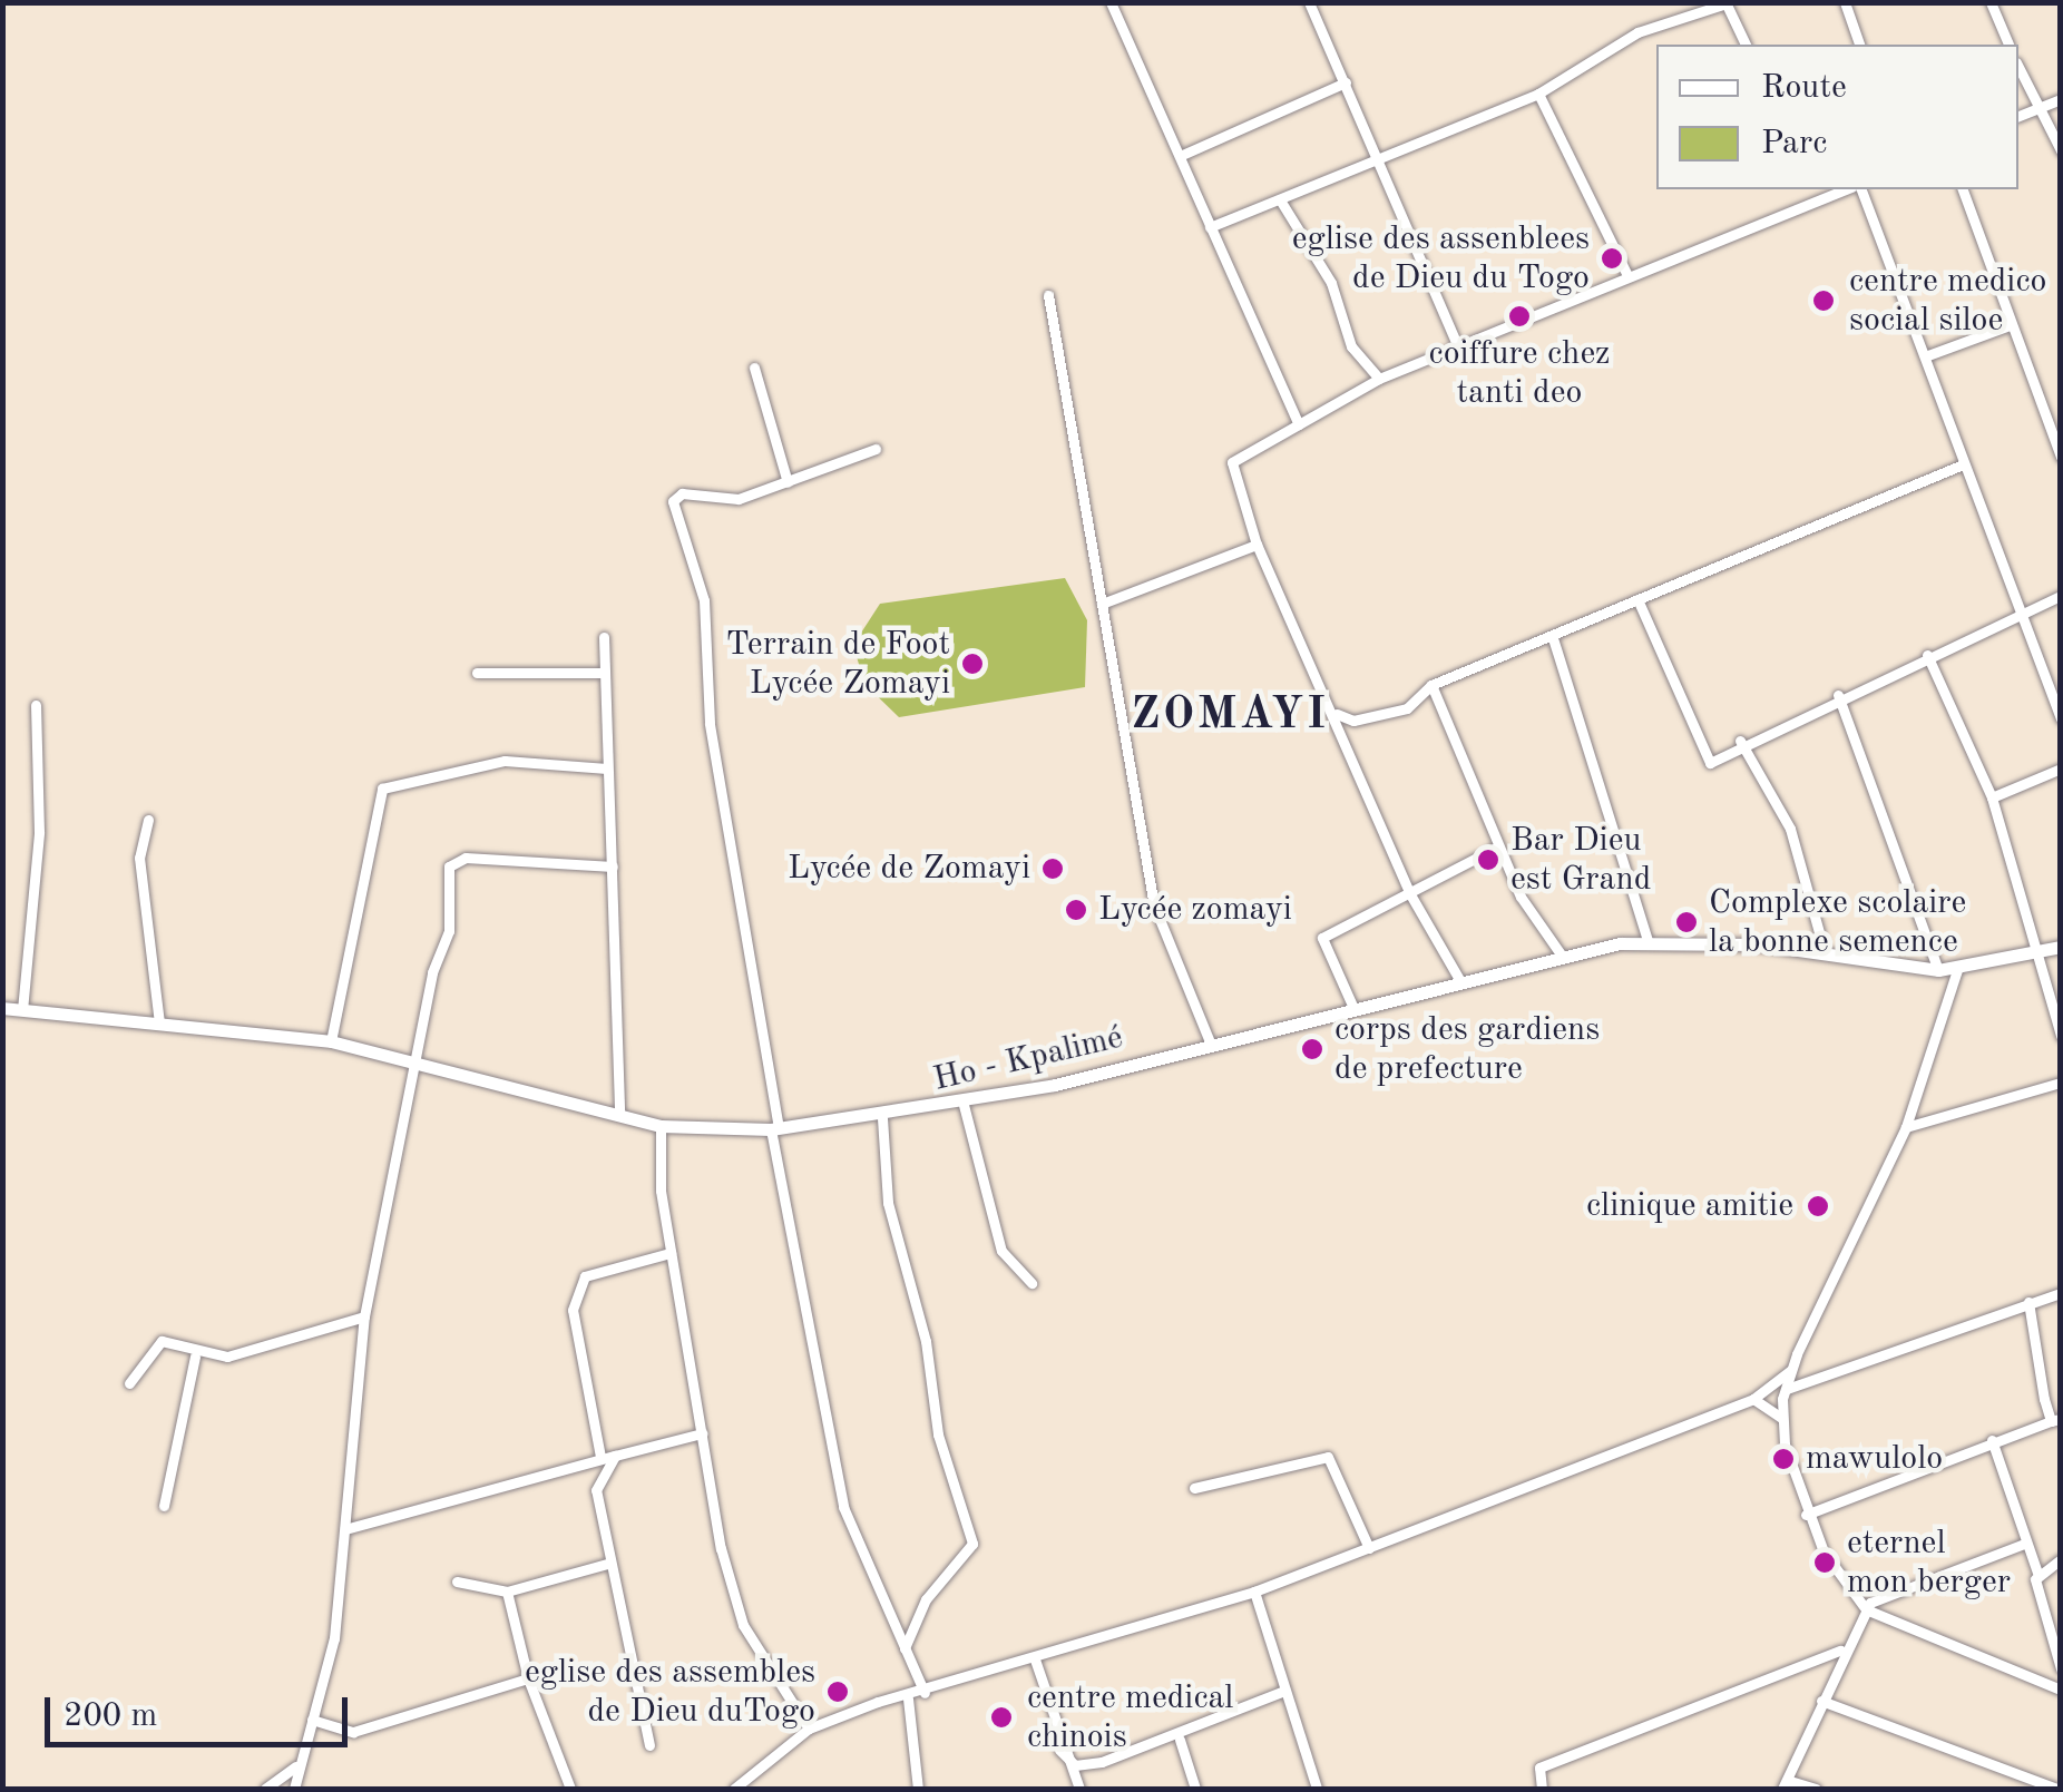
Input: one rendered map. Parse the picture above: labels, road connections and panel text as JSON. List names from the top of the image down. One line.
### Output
{"streets":{"main road":["Ho - Kpalimé"]},"districts":["ZOMAYI"],"places":["eglise des assenblees de Dieu du Togo","centre medico social siloe","coiffure chez tanti deo","Terrain de Foot Lycée Zomayi","Bar Dieu est Grand","Lycée de Zomayi","Lycée zomayi","Complexe scolaire la bonne semence","corps des gardiens de prefecture","clinique amitie","mawulolo","eternel mon berger","eglise des assembles de Dieu duTogo","centre medical chinois"],"legend":["Route","Parc"],"scale_bar":"200 m"}
